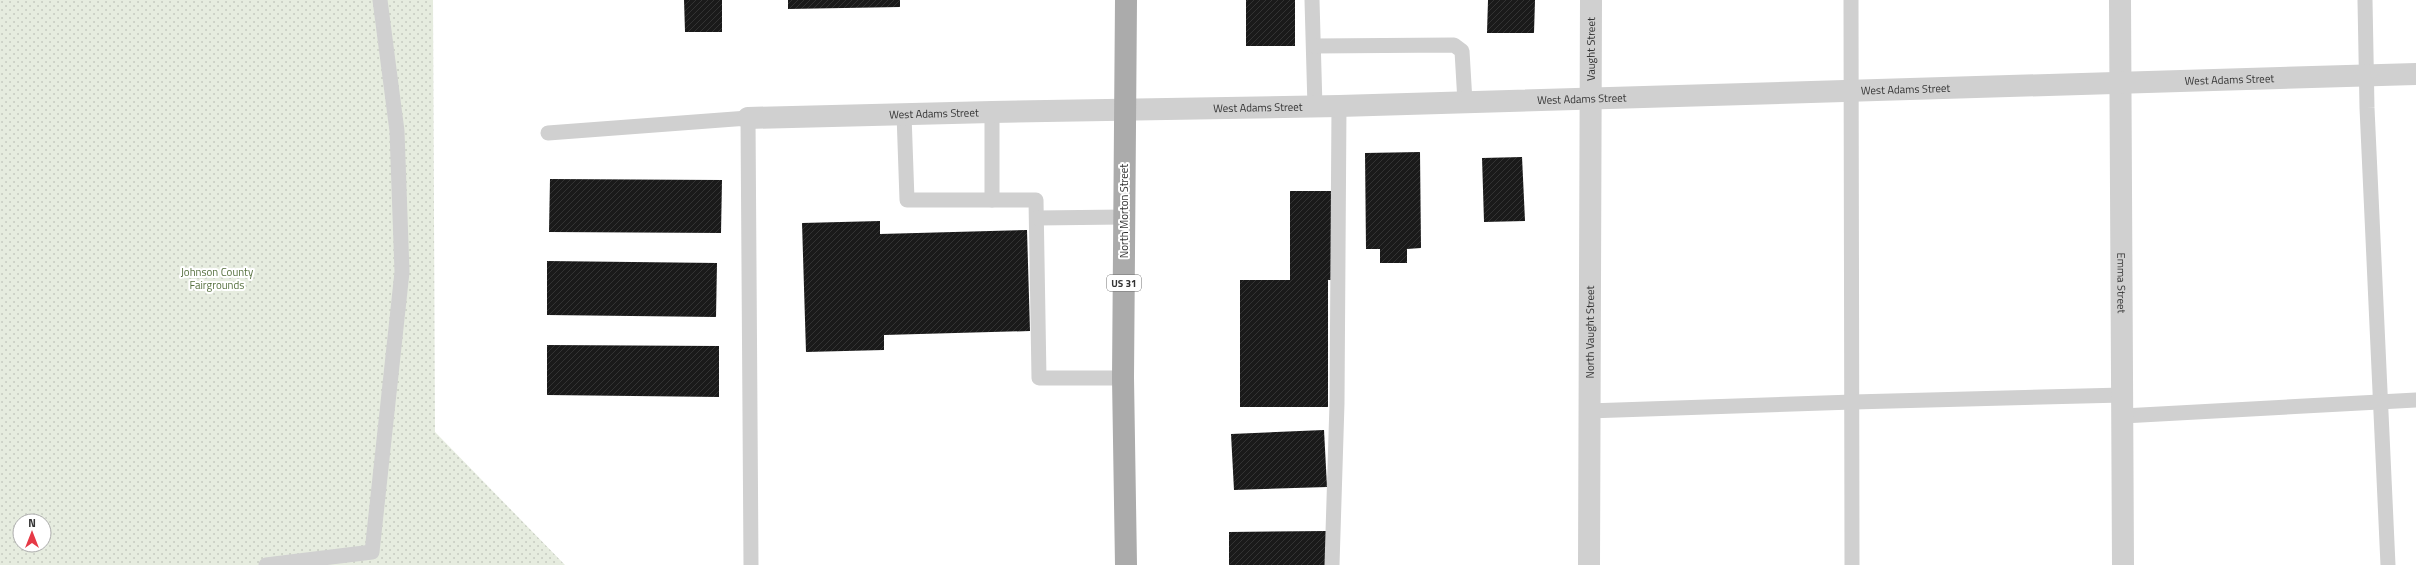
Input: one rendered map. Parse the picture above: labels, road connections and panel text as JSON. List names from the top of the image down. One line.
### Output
{"streets":{"main road":["North Morton Street","US 31"],"street":["Vaught Street","West Adams Street","Emma Street","North Vaught Street"]},"crossings":[["Vaught Street","West Adams Street"],["Vaught Street","North Vaught Street"],["West Adams Street","North Morton Street"],["West Adams Street","Emma Street"],["West Adams Street","North Vaught Street"]],"parks":["Johnson County Fairgrounds"],"north":"top"}
